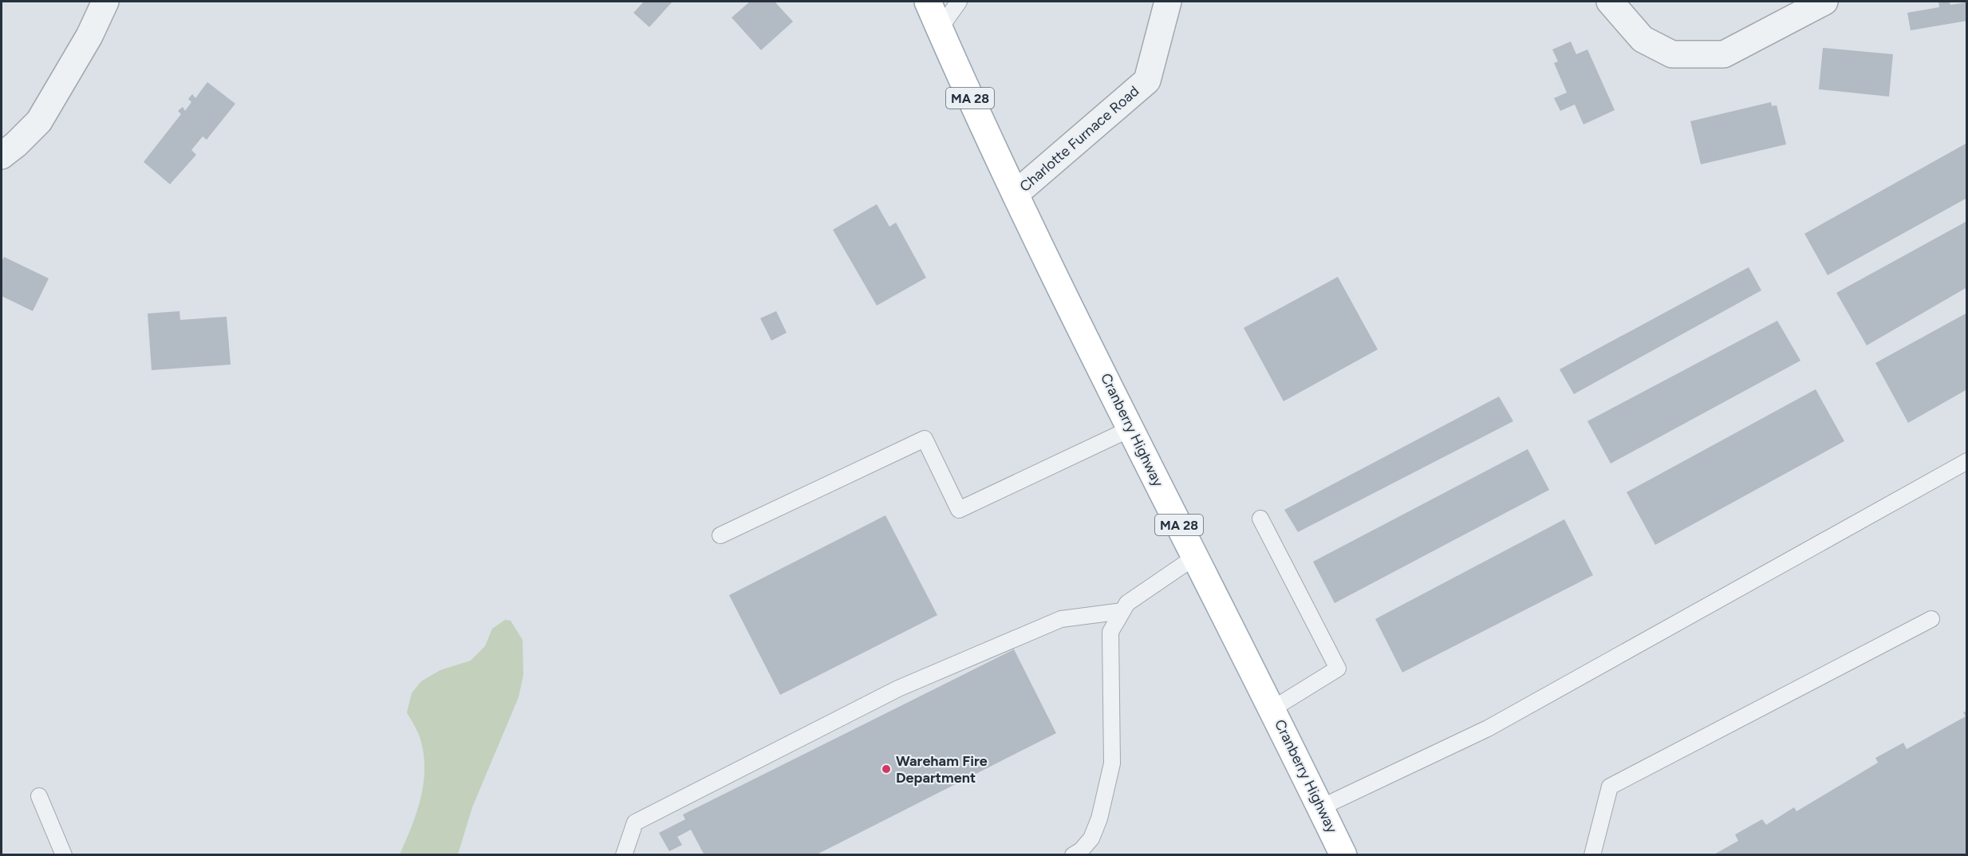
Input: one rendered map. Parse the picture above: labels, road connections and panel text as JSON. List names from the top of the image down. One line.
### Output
{"streets":{"main road":["MA 28","Cranberry Highway"],"street":["Charlotte Furnace Road"]},"crossings":[["Charlotte Furnace Road","Cranberry Highway"]],"places":["Wareham Fire Department"]}
